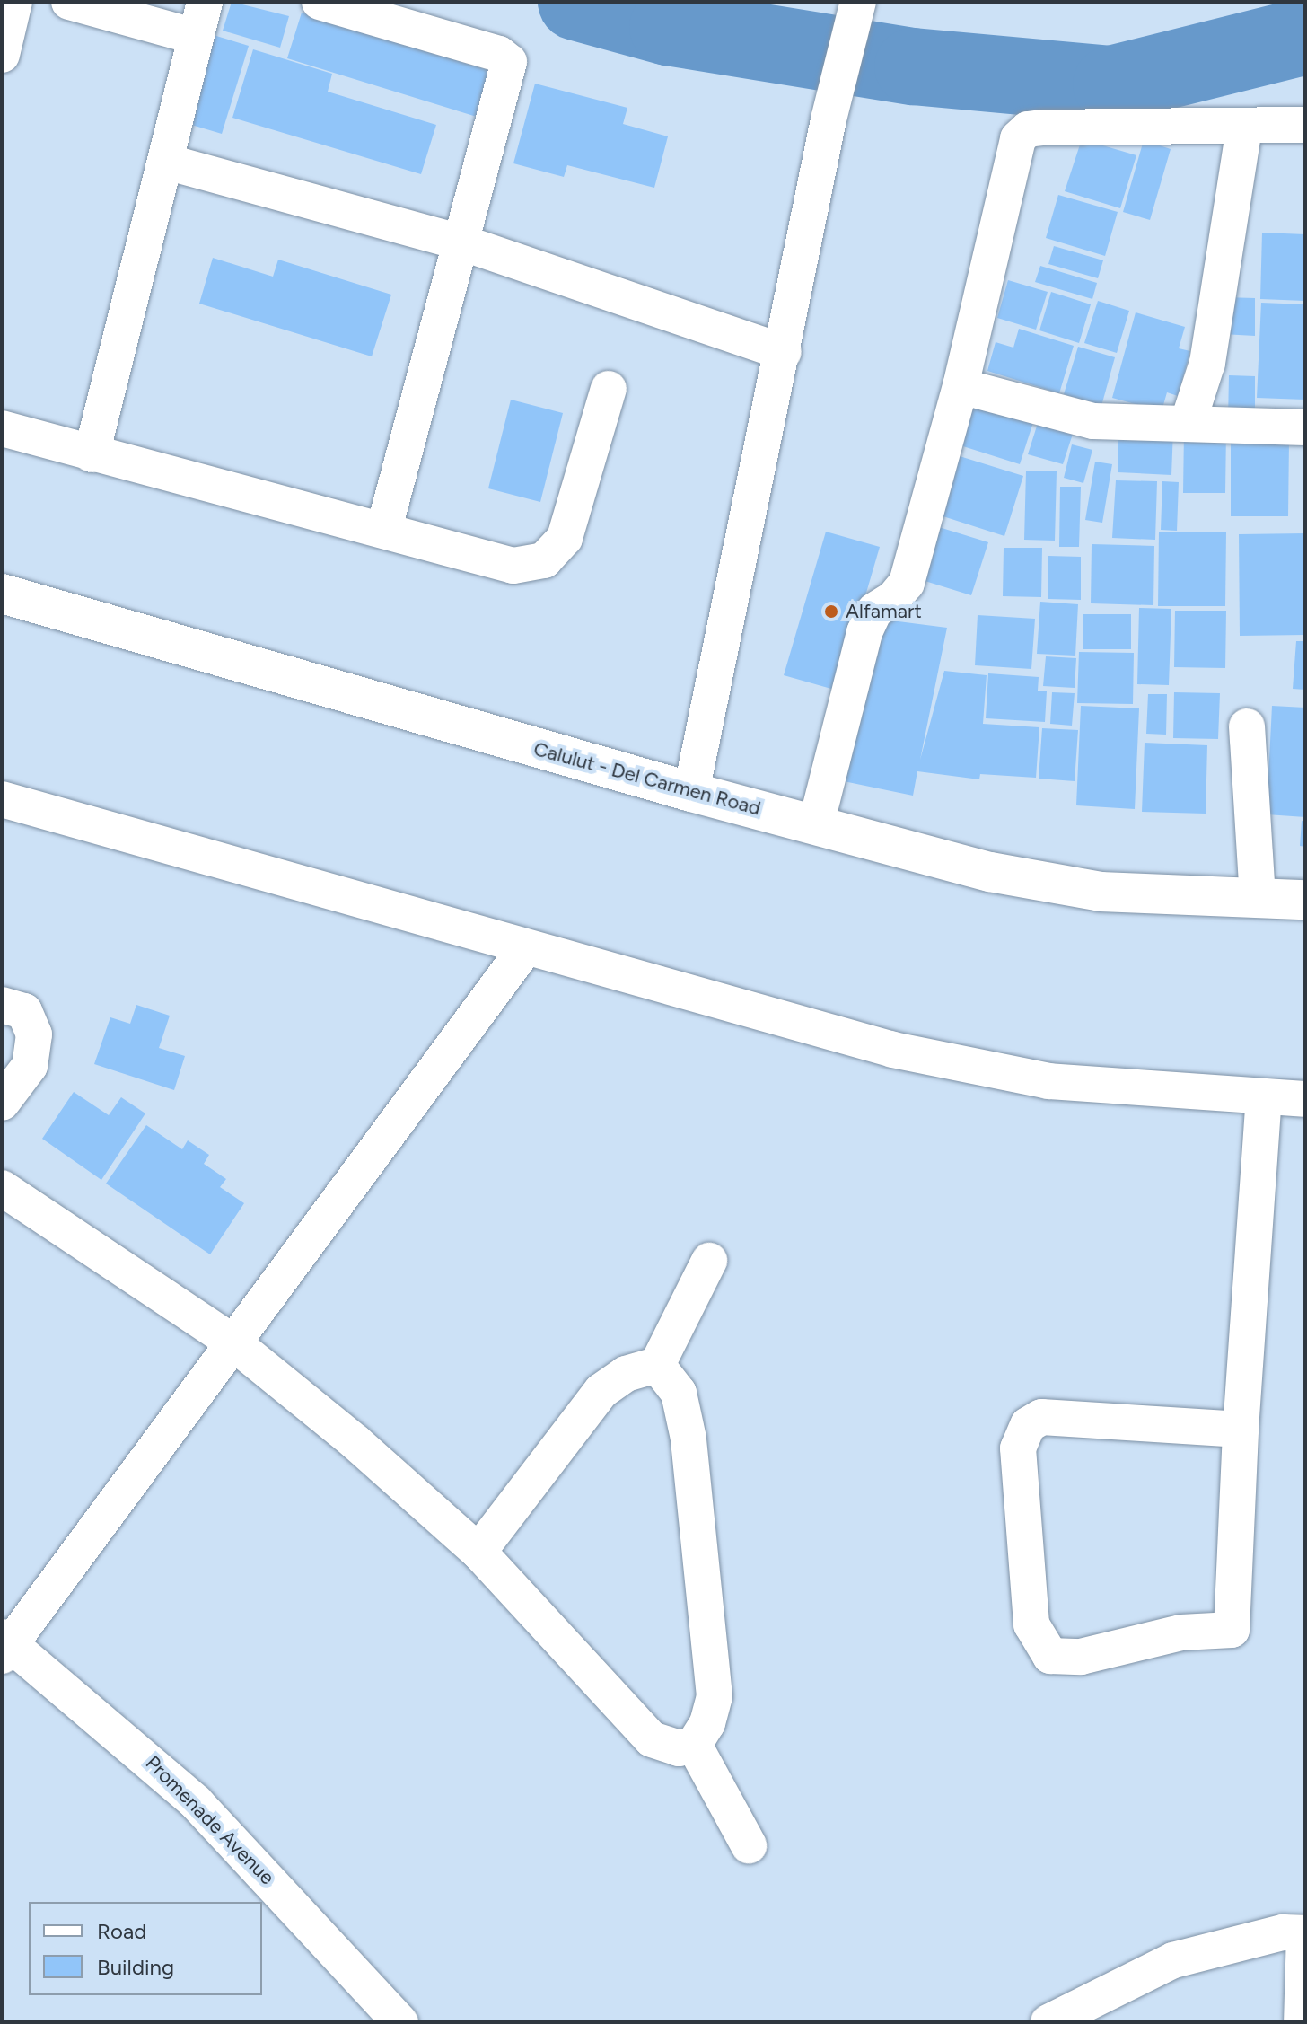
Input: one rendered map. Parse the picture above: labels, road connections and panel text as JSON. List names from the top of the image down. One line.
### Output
{"streets":{"main road":["Calulut - Del Carmen Road"],"street":["Promenade Avenue"]},"places":["Alfamart"],"legend":["Road","Building"]}
